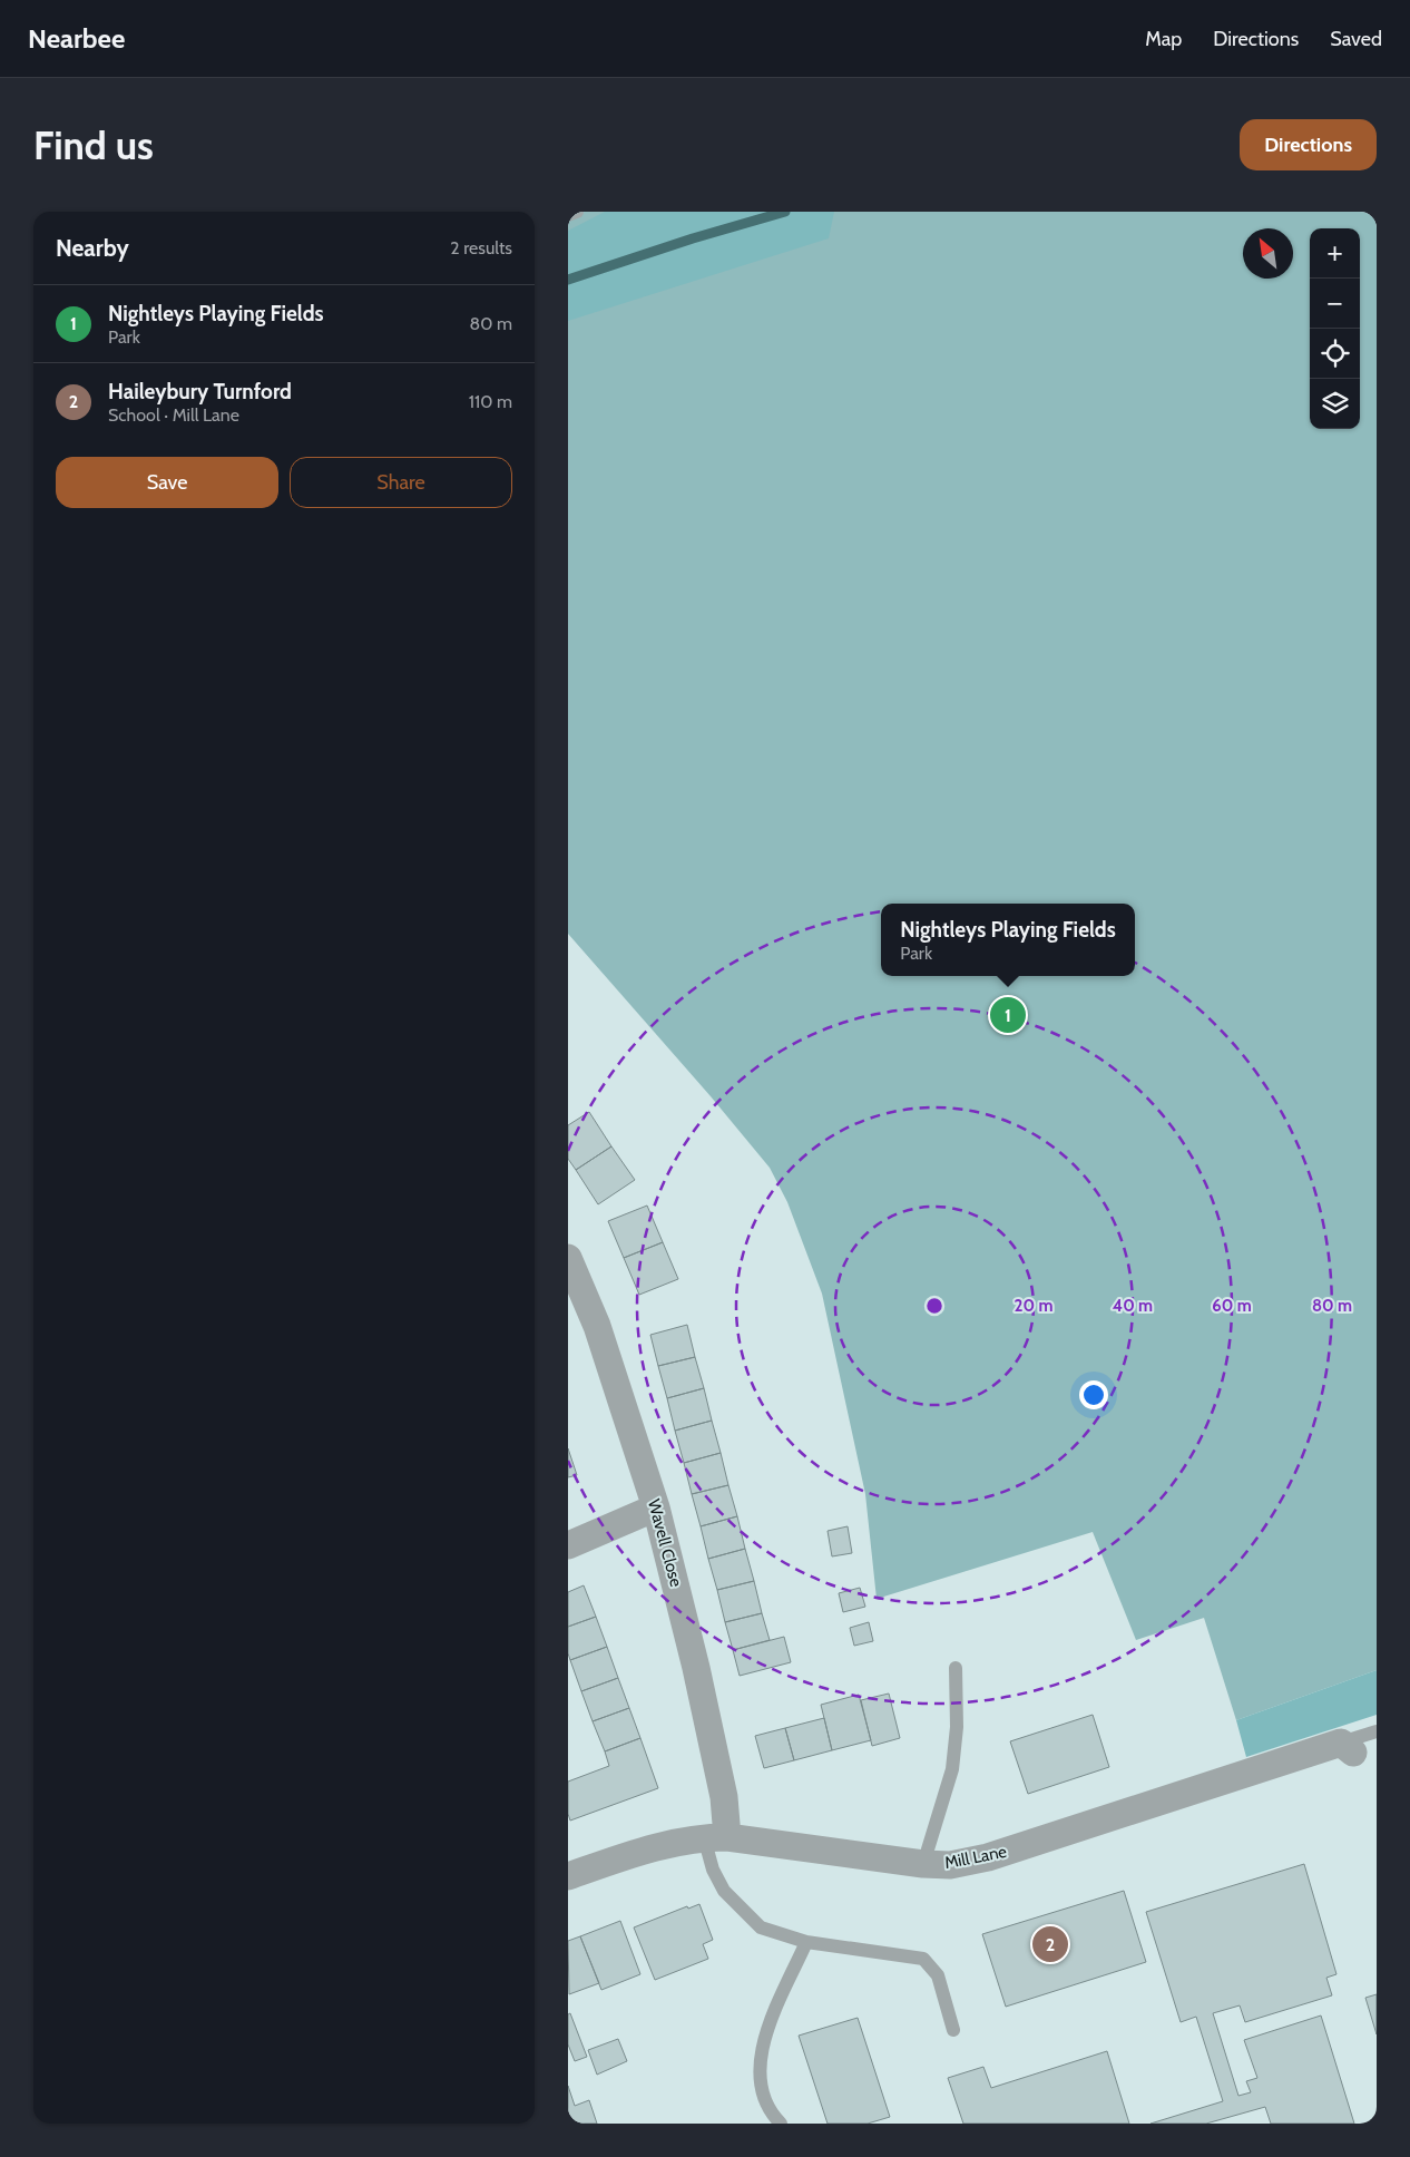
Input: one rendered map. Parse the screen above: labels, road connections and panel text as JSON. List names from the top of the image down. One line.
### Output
{"streets":{"street":["Wavell Close","Mill Lane"]},"crossings":[["Wavell Close","Mill Lane"]],"north":"top left","page":{"header":"Nearbee","nav":["Map","Directions","Saved"],"buttons":["Directions",["Save","Share"]],"title":"Find us","heading":["Nearby","2 results"],"map_buttons":["+","−"],"list":[{"mark":"1","name":"Nightleys Playing Fields","note":"Park","value":"80 m"},{"mark":"2","name":"Haileybury Turnford","note":"School · Mill Lane","value":"110 m"}],"popup":["Nightleys Playing Fields","Park"],"pins":["1","2"]},"rings":["20 m","40 m","60 m","80 m"]}
